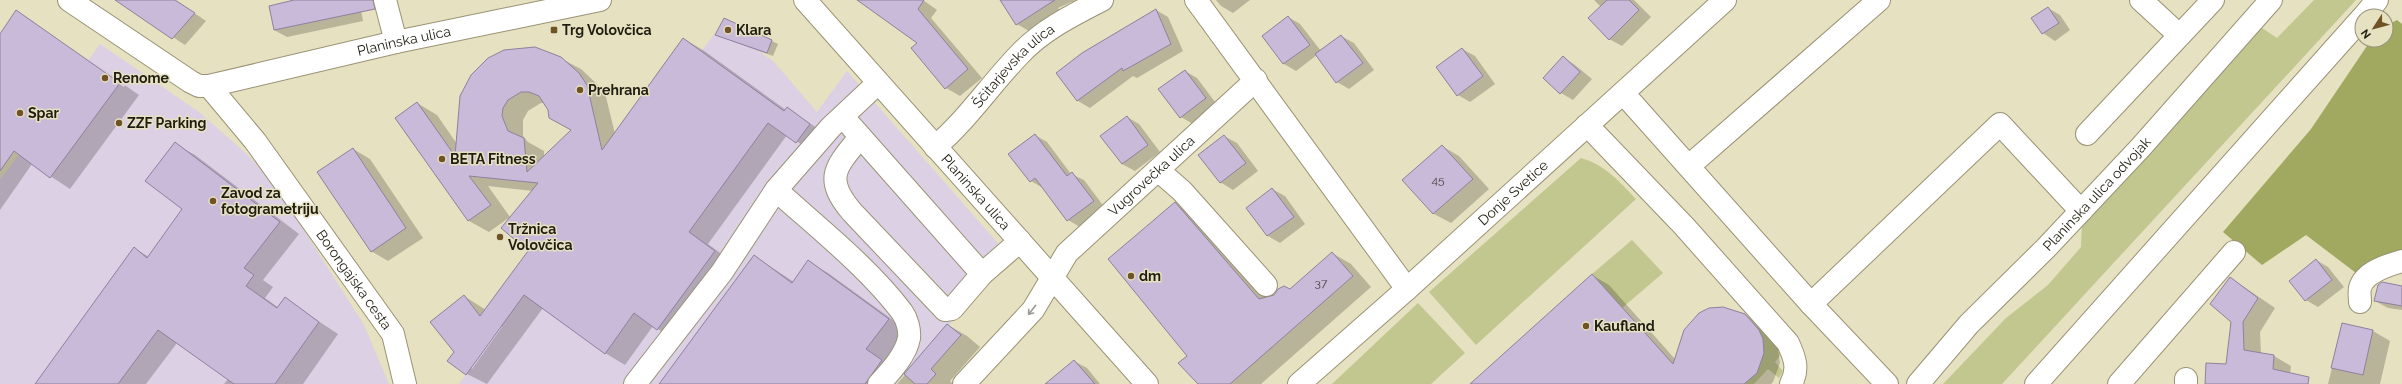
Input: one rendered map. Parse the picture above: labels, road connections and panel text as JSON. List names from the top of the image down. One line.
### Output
{"streets":{"street":["Planinska ulica","Ščitarjevska ulica","Vugrovečka ulica","Donje Svetice","Planinska ulica odvojak","Borongajska cesta"]},"crossings":[["Planinska ulica","Ščitarjevska ulica"],["Planinska ulica","Vugrovečka ulica"],["Planinska ulica","Borongajska cesta"]],"places":{"transit":["Trg Volovčica"],"other":["Klara","Renome","Prehrana","Spar","ZZF Parking","BETA Fitness","Zavod za fotogrametriju","Tržnica Volovčica","dm","Kaufland"]},"house_numbers":["45","37"],"north":"bottom left"}
